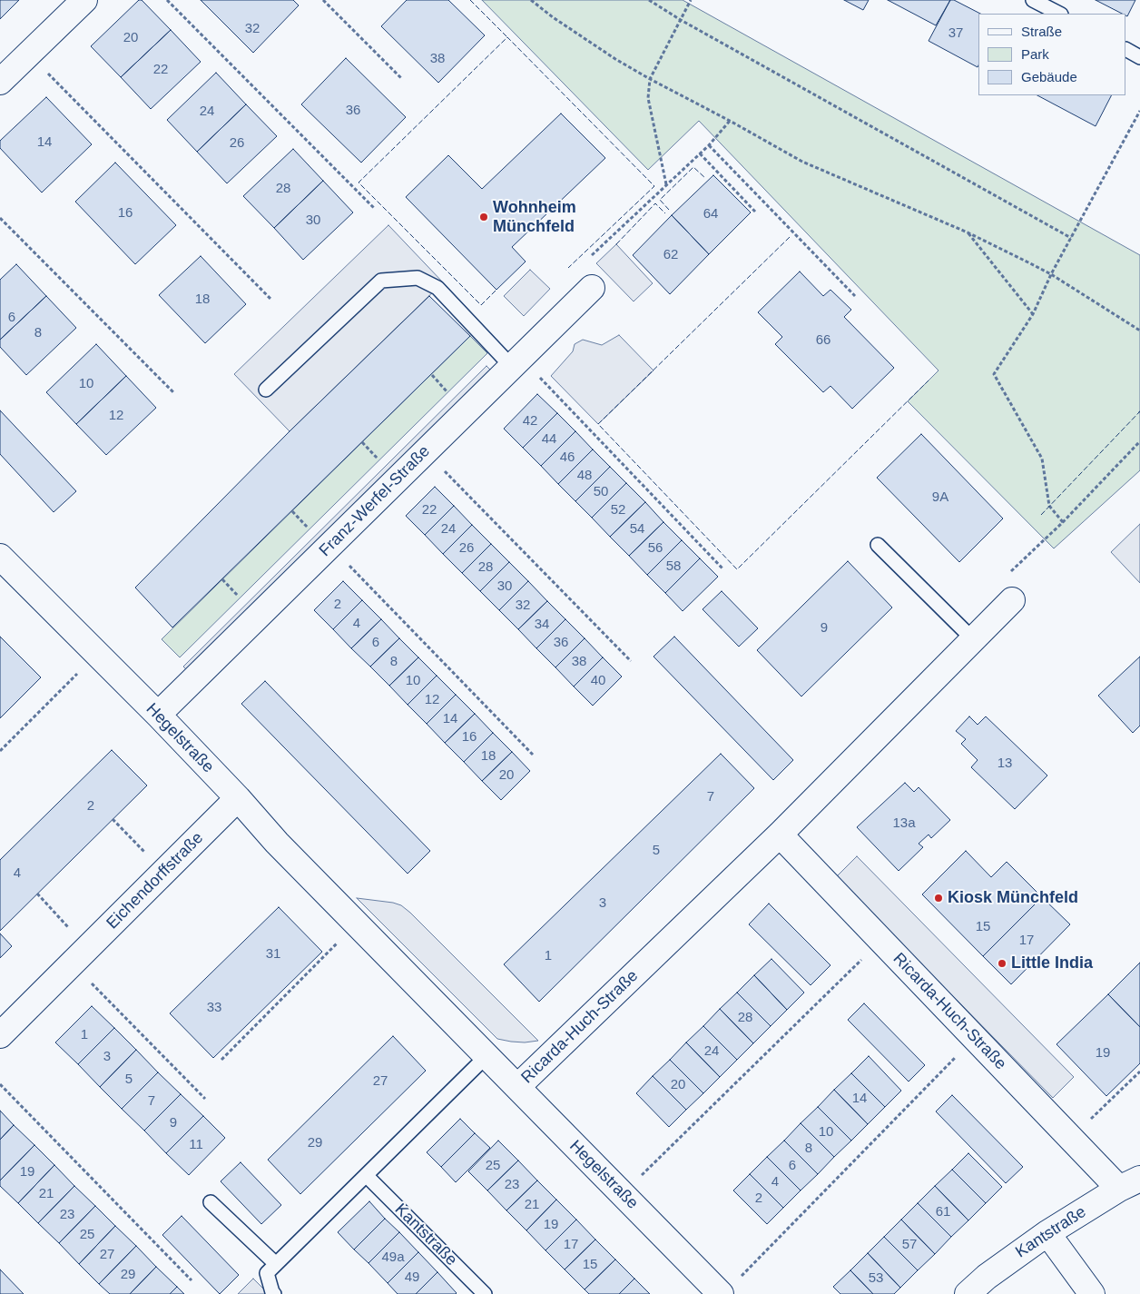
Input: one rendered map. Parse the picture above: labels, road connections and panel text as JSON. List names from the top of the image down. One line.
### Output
{"streets":{"street":["Franz-Werfel-Straße","Hegelstraße","Eichendorffstraße","Ricarda-Huch-Straße","Kantstraße"]},"crossings":[["Franz-Werfel-Straße","Hegelstraße"],["Hegelstraße","Eichendorffstraße"],["Hegelstraße","Ricarda-Huch-Straße"],["Ricarda-Huch-Straße","Kantstraße"]],"places":["Wohnheim Münchfeld","Kiosk Münchfeld","Little India"],"house_numbers":["32","37","20","38","22","36","24","14","26","28","16","64","30","62","18","6","8","66","10","12","42","44","46","48","50","9A","22","52","24","54","26","56","58","28","30","2","32","4","34","9","6","36","8","38","10","40","12","14","16","18","13","20","7","2","13a","5","4","3","15","17","31","1","33","28","1","24","19","3","5","27","20","14","7","9","10","29","11","8","25","6","19","4","23","21","2","21","61","23","19","25","17","57","27","49a","15","29","49","53"],"legend":["Straße","Park","Gebäude"]}
